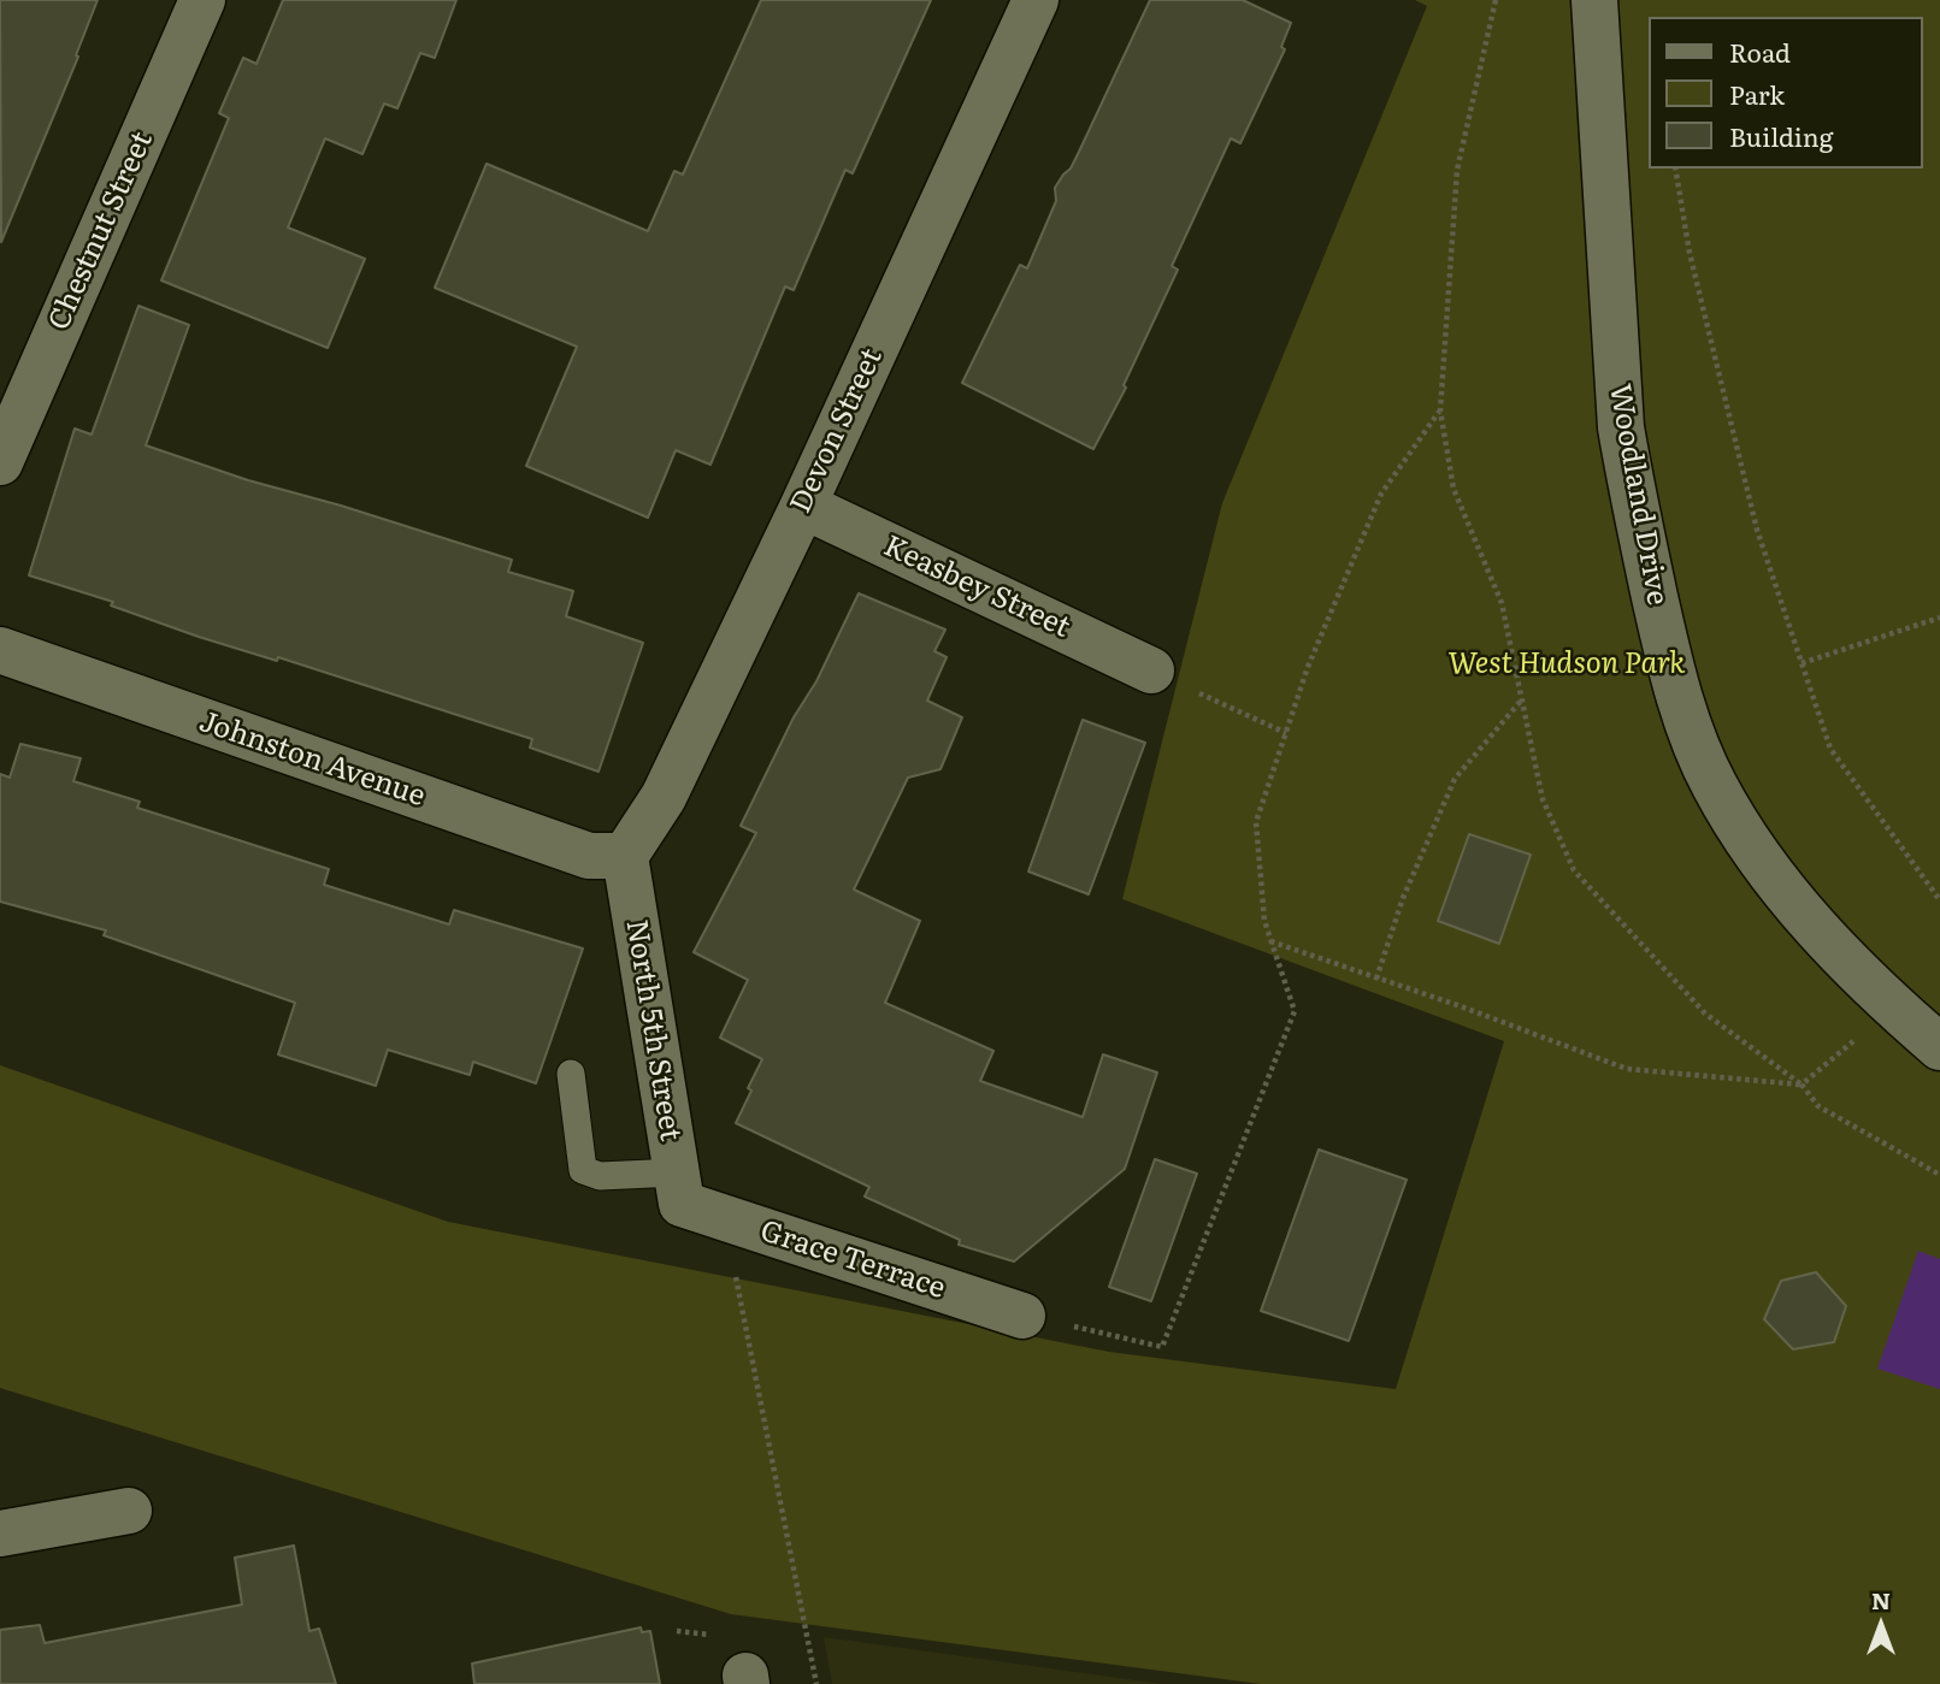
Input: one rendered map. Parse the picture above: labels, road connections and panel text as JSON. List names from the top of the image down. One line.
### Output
{"streets":{"street":["Chestnut Street","Devon Street","Woodland Drive","Keasbey Street","Johnston Avenue","North 5th Street","Grace Terrace"]},"crossings":[["Devon Street","Keasbey Street"],["Devon Street","Johnston Avenue"],["Devon Street","North 5th Street"],["Johnston Avenue","North 5th Street"],["North 5th Street","Grace Terrace"]],"parks":["West Hudson Park"],"legend":["Road","Park","Building"],"north":"top"}
